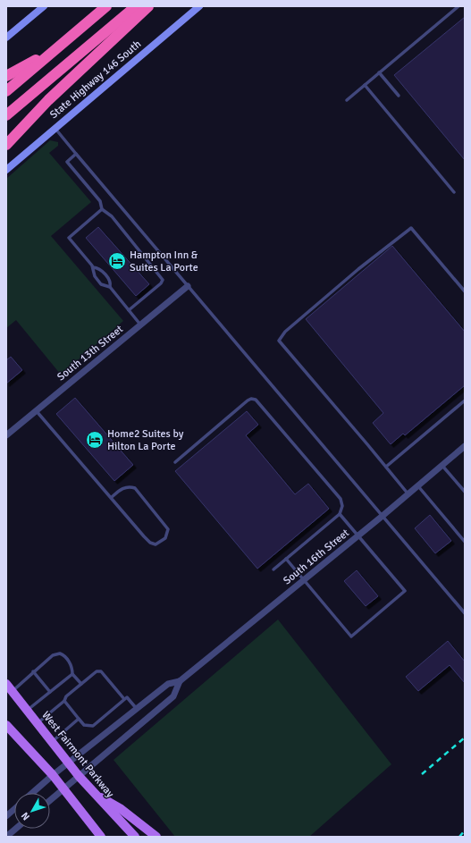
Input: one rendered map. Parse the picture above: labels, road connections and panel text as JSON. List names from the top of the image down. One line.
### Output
{"streets":{"main road":["State Highway 146 South","West Fairmont Parkway"],"street":["South 13th Street","South 16th Street"]},"crossings":[["South 16th Street","West Fairmont Parkway"]],"places":{"hotel":["Hampton Inn & Suites La Porte","Home2 Suites by Hilton La Porte"]},"north":"bottom left"}
